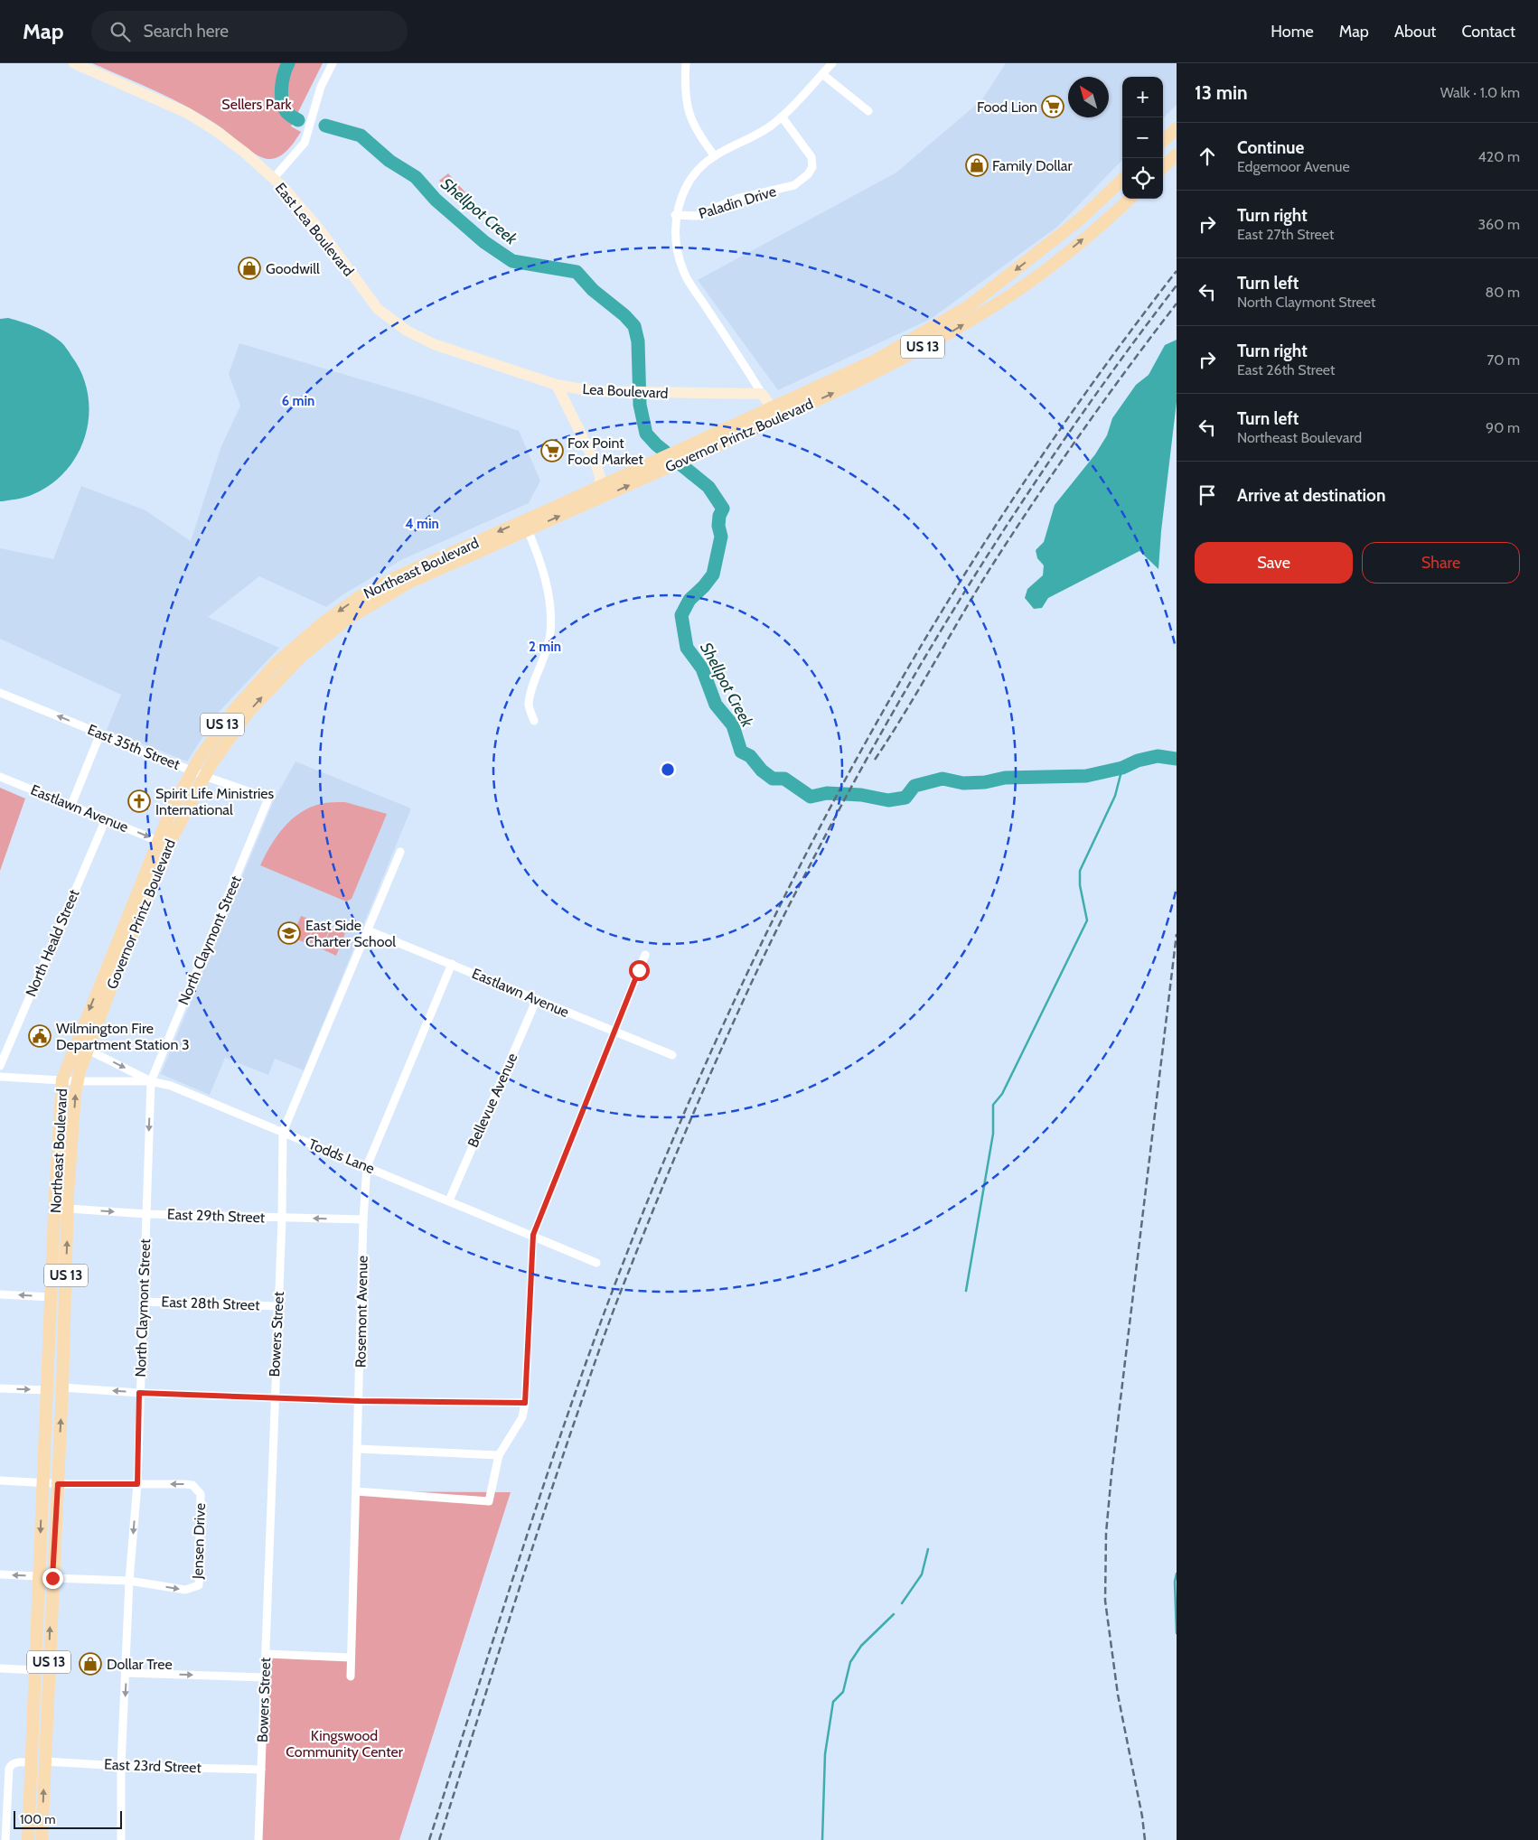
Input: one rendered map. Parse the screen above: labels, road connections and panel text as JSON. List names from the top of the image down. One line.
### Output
{"streets":{"main road":["US 13","Governor Printz Boulevard","Northeast Boulevard"],"street":["Paladin Drive","East Lea Boulevard","Lea Boulevard","East 35th Street","Eastlawn Avenue","North Claymont Street","North Heald Street","Bellevue Avenue","Todds Lane","East 29th Street","East 28th Street","Rosemont Avenue","Bowers Street","Jensen Drive","East 23rd Street"]},"crossings":[["Paladin Drive","Lea Boulevard"],["East Lea Boulevard","Lea Boulevard"],["Lea Boulevard","Governor Printz Boulevard"],["Governor Printz Boulevard","Northeast Boulevard"],["Governor Printz Boulevard","East 35th Street"],["Governor Printz Boulevard","Eastlawn Avenue"],["Governor Printz Boulevard","Todds Lane"],["Northeast Boulevard","East 35th Street"],["Northeast Boulevard","Eastlawn Avenue"],["Northeast Boulevard","East 29th Street"],["Northeast Boulevard","East 23rd Street"],["East 35th Street","North Claymont Street"],["Eastlawn Avenue","North Heald Street"],["Eastlawn Avenue","Bellevue Avenue"],["Eastlawn Avenue","Rosemont Avenue"],["Eastlawn Avenue","Bowers Street"],["North Claymont Street","Todds Lane"],["North Claymont Street","East 29th Street"],["North Claymont Street","East 28th Street"],["North Claymont Street","Jensen Drive"],["North Claymont Street","East 23rd Street"],["Bellevue Avenue","Todds Lane"],["Todds Lane","Rosemont Avenue"],["Todds Lane","Bowers Street"],["East 29th Street","Rosemont Avenue"],["East 29th Street","Bowers Street"],["East 28th Street","Bowers Street"],["Bowers Street","East 23rd Street"]],"one_way":["East 35th Street"],"water":["Shellpot Creek"],"parks":["Sellers Park","Kingswood Community Center"],"places":{"supermarket":["Food Lion","Fox Point Food Market"],"shop":["Family Dollar","Goodwill","Dollar Tree"],"church":["Spirit Life Ministries International"],"school or university":["East Side Charter School"],"public building":["Wilmington Fire Department Station 3"]},"scale_bar":"100 m","north":"top left","page":{"header":"Map","search":"Search here","nav":["Home","Map","About","Contact"],"heading":["13 min","Walk · 1.0 km"],"map_buttons":["+","−"],"list":[["Continue","Edgemoor Avenue","420 m"],["Turn right","East 27th Street","360 m"],["Turn left","North Claymont Street","80 m"],["Turn right","East 26th Street","70 m"],["Turn left","Northeast Boulevard","90 m"],"Arrive at destination"],"buttons":["Save","Share"],"scale":"100 m"},"rings":["6 min","4 min","2 min"]}
